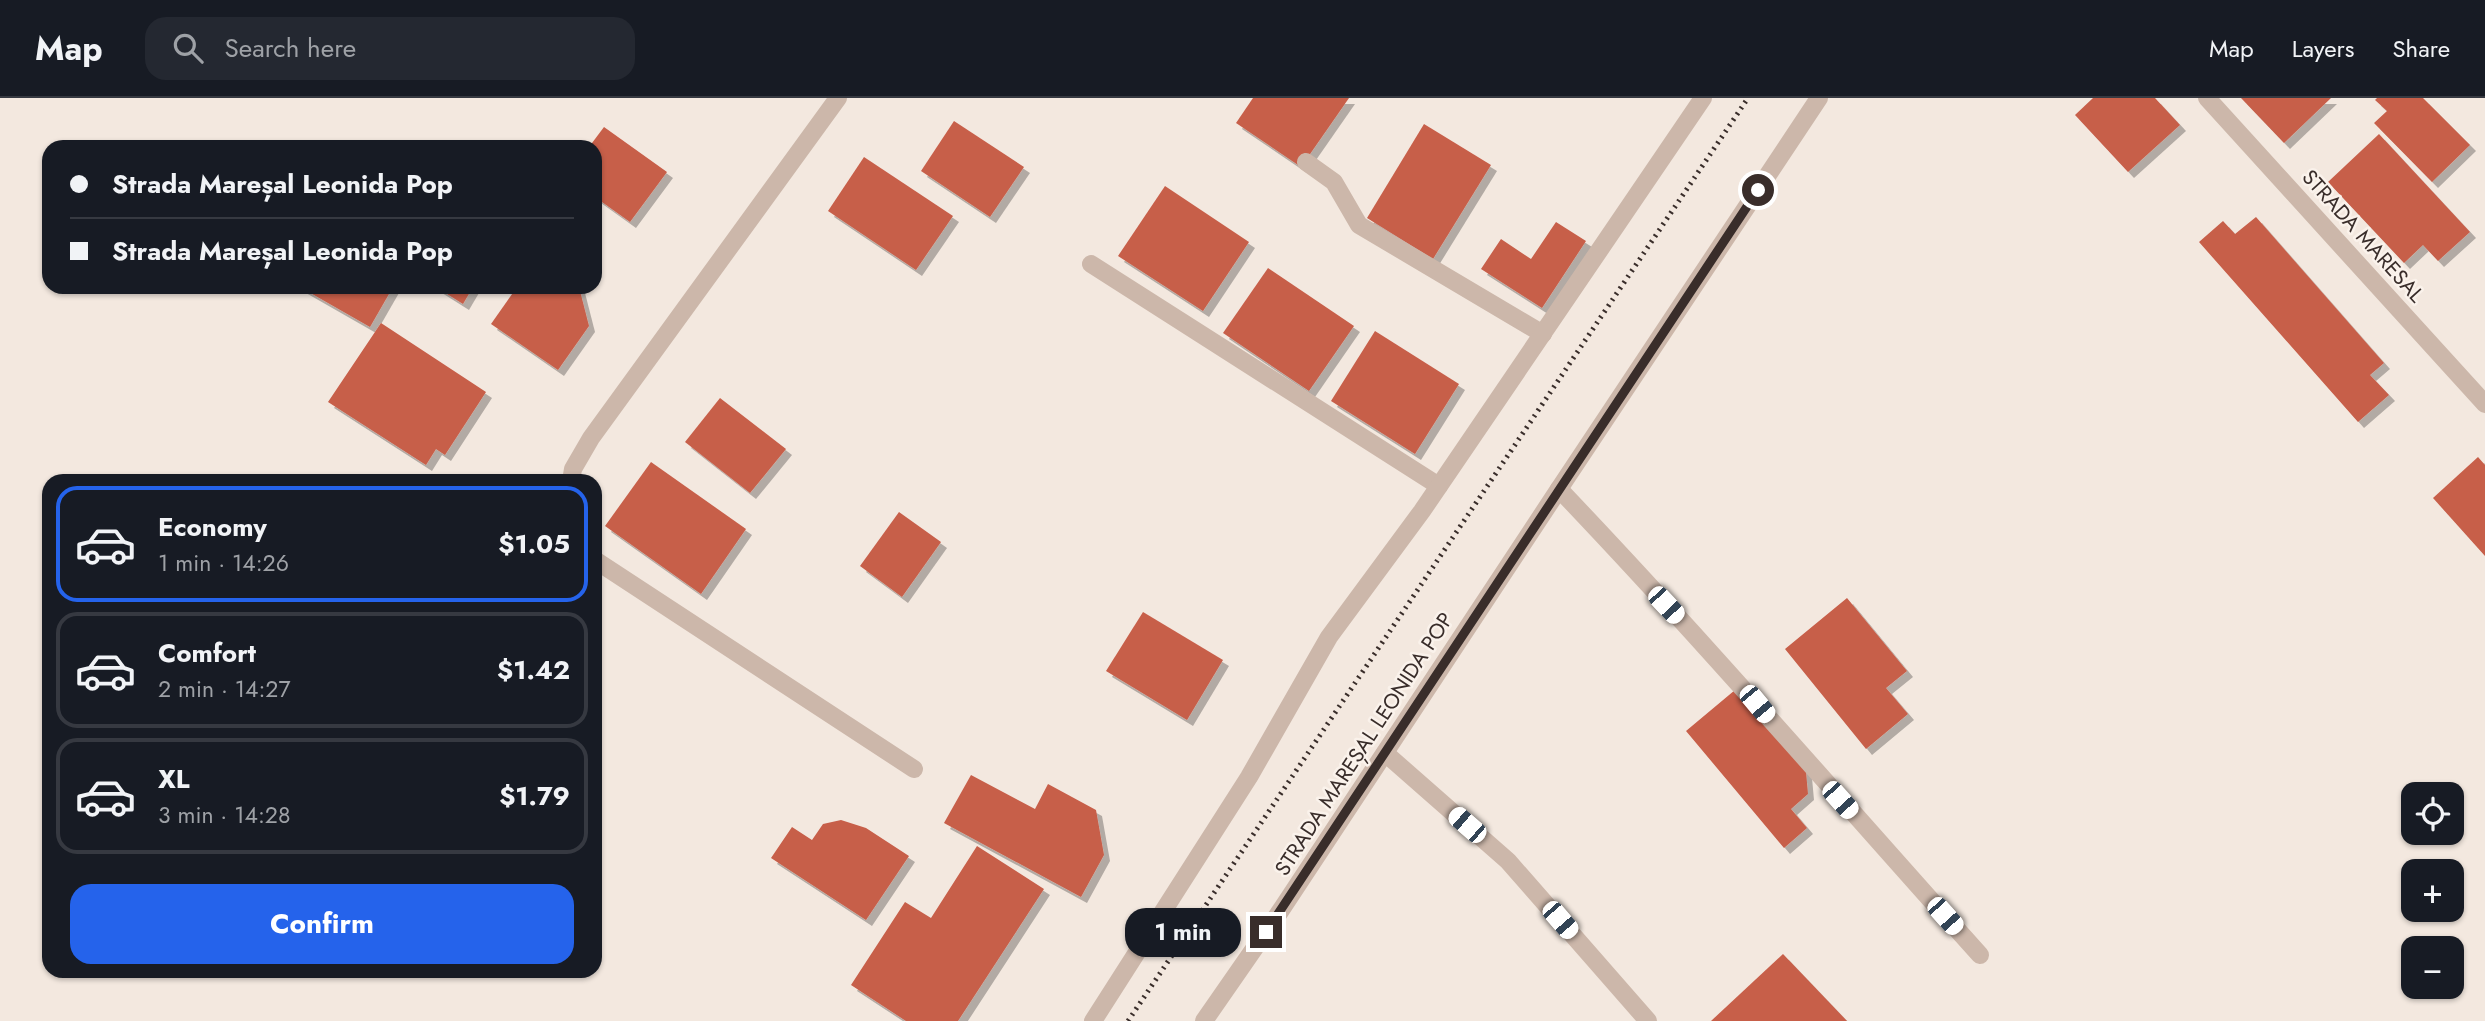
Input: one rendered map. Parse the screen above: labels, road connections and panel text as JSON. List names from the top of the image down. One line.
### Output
{"streets":{"street":["STRADA MARESAL","STRADA MAREȘAL LEONIDA POP"]},"page":{"header":"Map","search":"Search here","nav":["Map","Layers","Share"],"banner":["Strada Mareșal Leonida Pop","Strada Mareșal Leonida Pop"],"list":[{"name":"Economy","note":"1 min · 14:26","value":"$1.05"},{"name":"Comfort","note":"2 min · 14:27","value":"$1.42"},{"name":"XL","note":"3 min · 14:28","value":"$1.79"}],"map_buttons":["+","−"],"buttons":"Confirm","bubble":"1 min"}}
